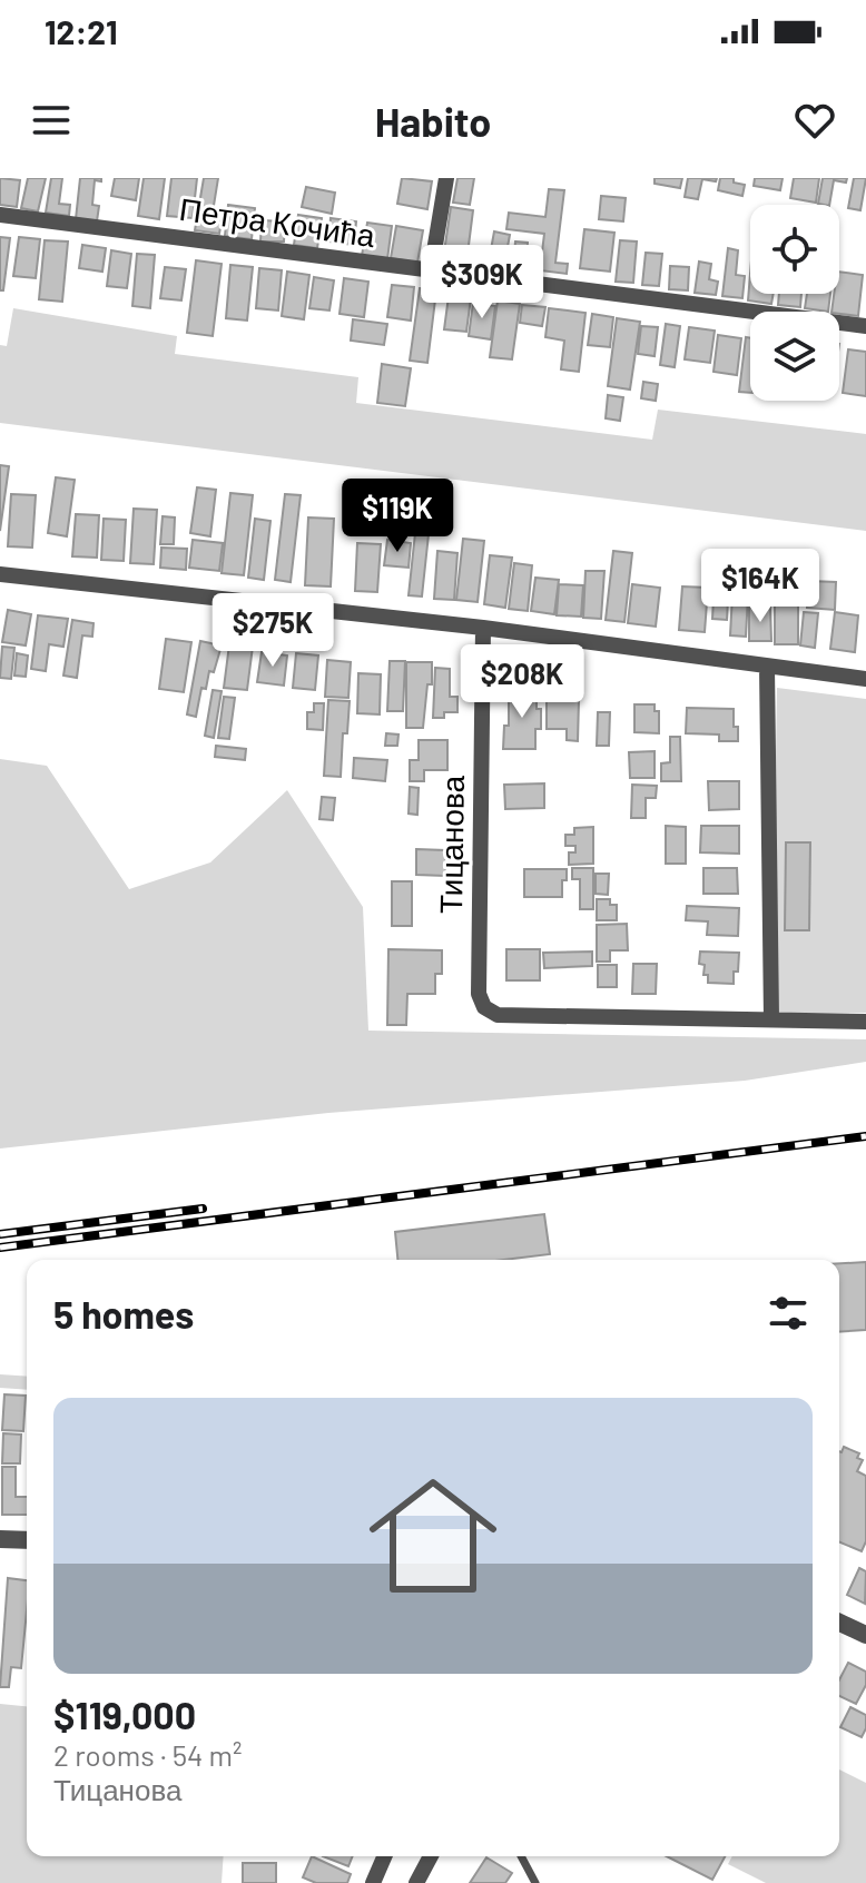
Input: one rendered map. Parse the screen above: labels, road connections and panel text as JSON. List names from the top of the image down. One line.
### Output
{"streets":{"street":["Петра Кочића","Тицанова"]},"page":{"status":"12:21","header":"Habito","price":["$309K","$119K","$164K","$275K","$208K"],"heading":"5 homes","list":[{"name":"$119,000","note":"2 rooms · 54 m² · Тицанова"}]}}
